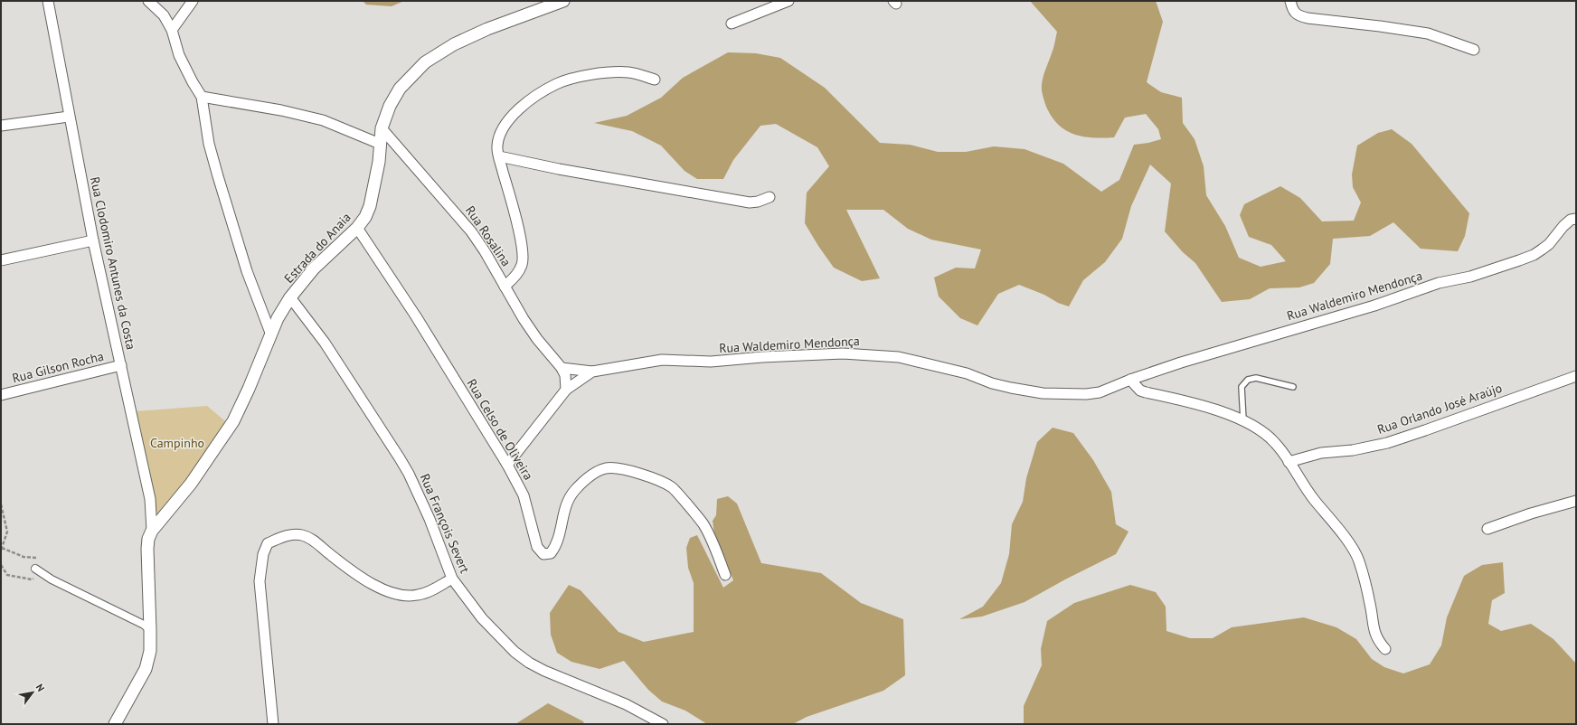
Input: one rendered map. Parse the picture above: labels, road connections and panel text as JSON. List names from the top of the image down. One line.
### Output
{"streets":{"street":["Rua Rosalina","Estrada do Anaia","Rua Clodomiro Antunes da Costa","Rua Waldemiro Mendonça","Rua Gilson Rocha","Rua Orlando José Araújo","Rua Celso de Oliveira","Rua François Severt"]},"crossings":[["Rua Rosalina","Estrada do Anaia"],["Rua Rosalina","Rua Waldemiro Mendonça"],["Estrada do Anaia","Rua Clodomiro Antunes da Costa"],["Estrada do Anaia","Rua Celso de Oliveira"],["Estrada do Anaia","Rua François Severt"],["Rua Clodomiro Antunes da Costa","Rua Gilson Rocha"],["Rua Waldemiro Mendonça","Rua Celso de Oliveira"]],"parks":["Campinho"],"north":"top right"}
